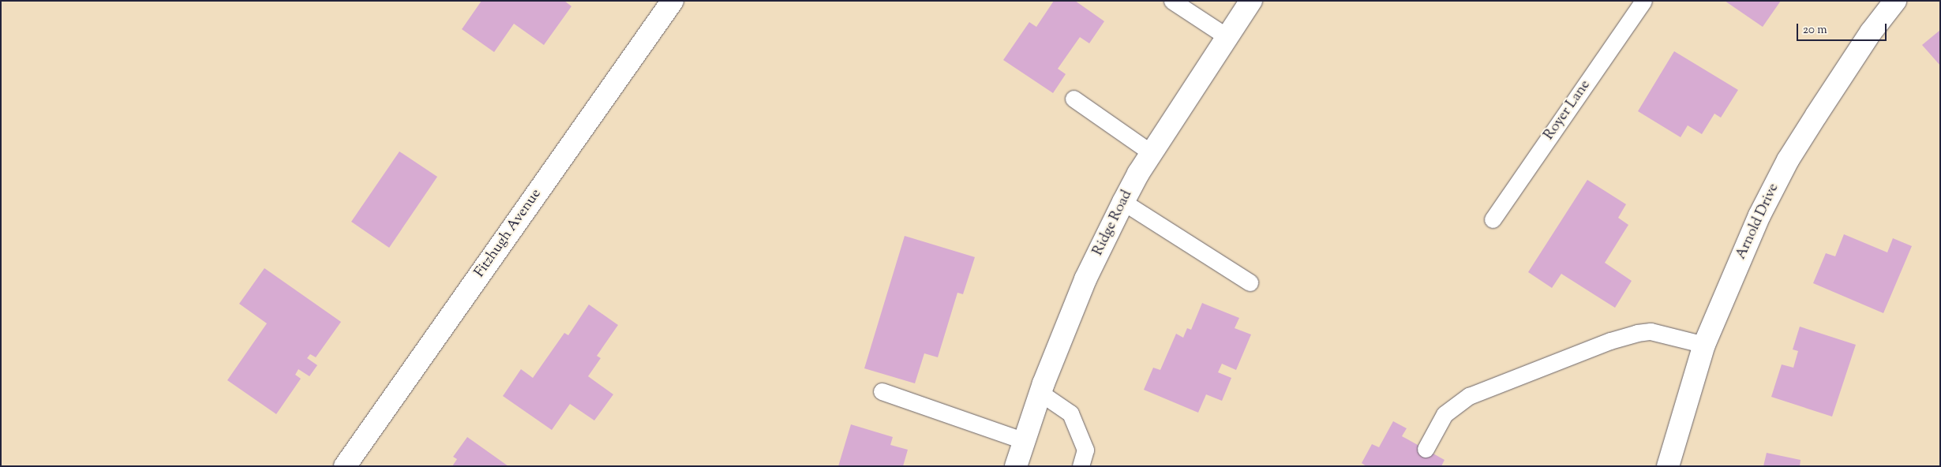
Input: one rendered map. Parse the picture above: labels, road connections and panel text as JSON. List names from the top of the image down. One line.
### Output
{"streets":{"street":["Arnold Drive","Ridge Road","Fitzhugh Avenue"],"lane":["Royer Lane"]},"scale_bar":"20 m"}
